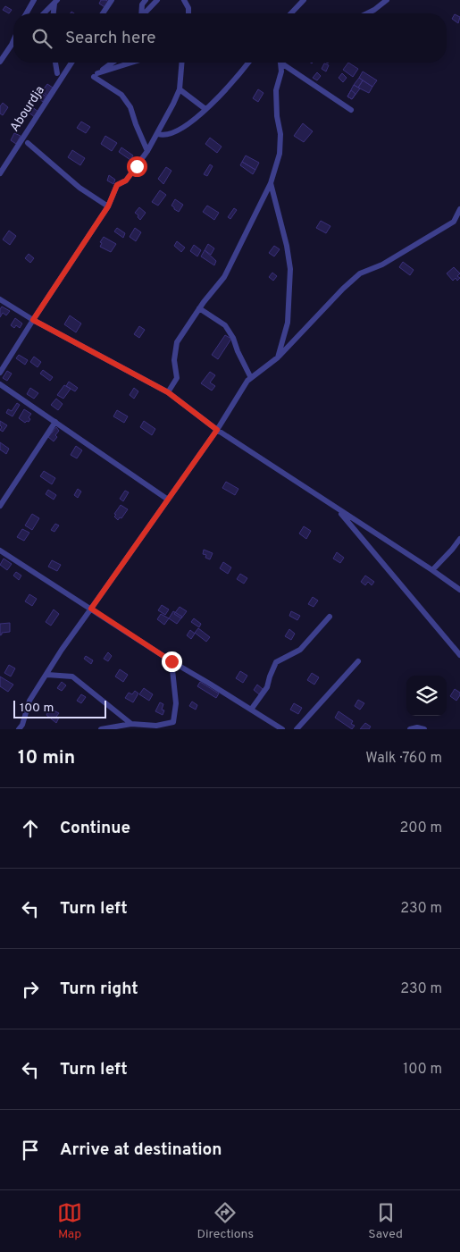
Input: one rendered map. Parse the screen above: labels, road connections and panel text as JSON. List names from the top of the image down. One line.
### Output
{"streets":{"street":["Abourdja"]},"scale_bar":"100 m","page":{"search":"Search here","scale":"100 m","heading":["10 min","Walk · 760 m"],"list":[["Continue","200 m"],["Turn left","230 m"],["Turn right","230 m"],["Turn left","100 m"],"Arrive at destination"],"nav":["Map","Directions","Saved"]}}
